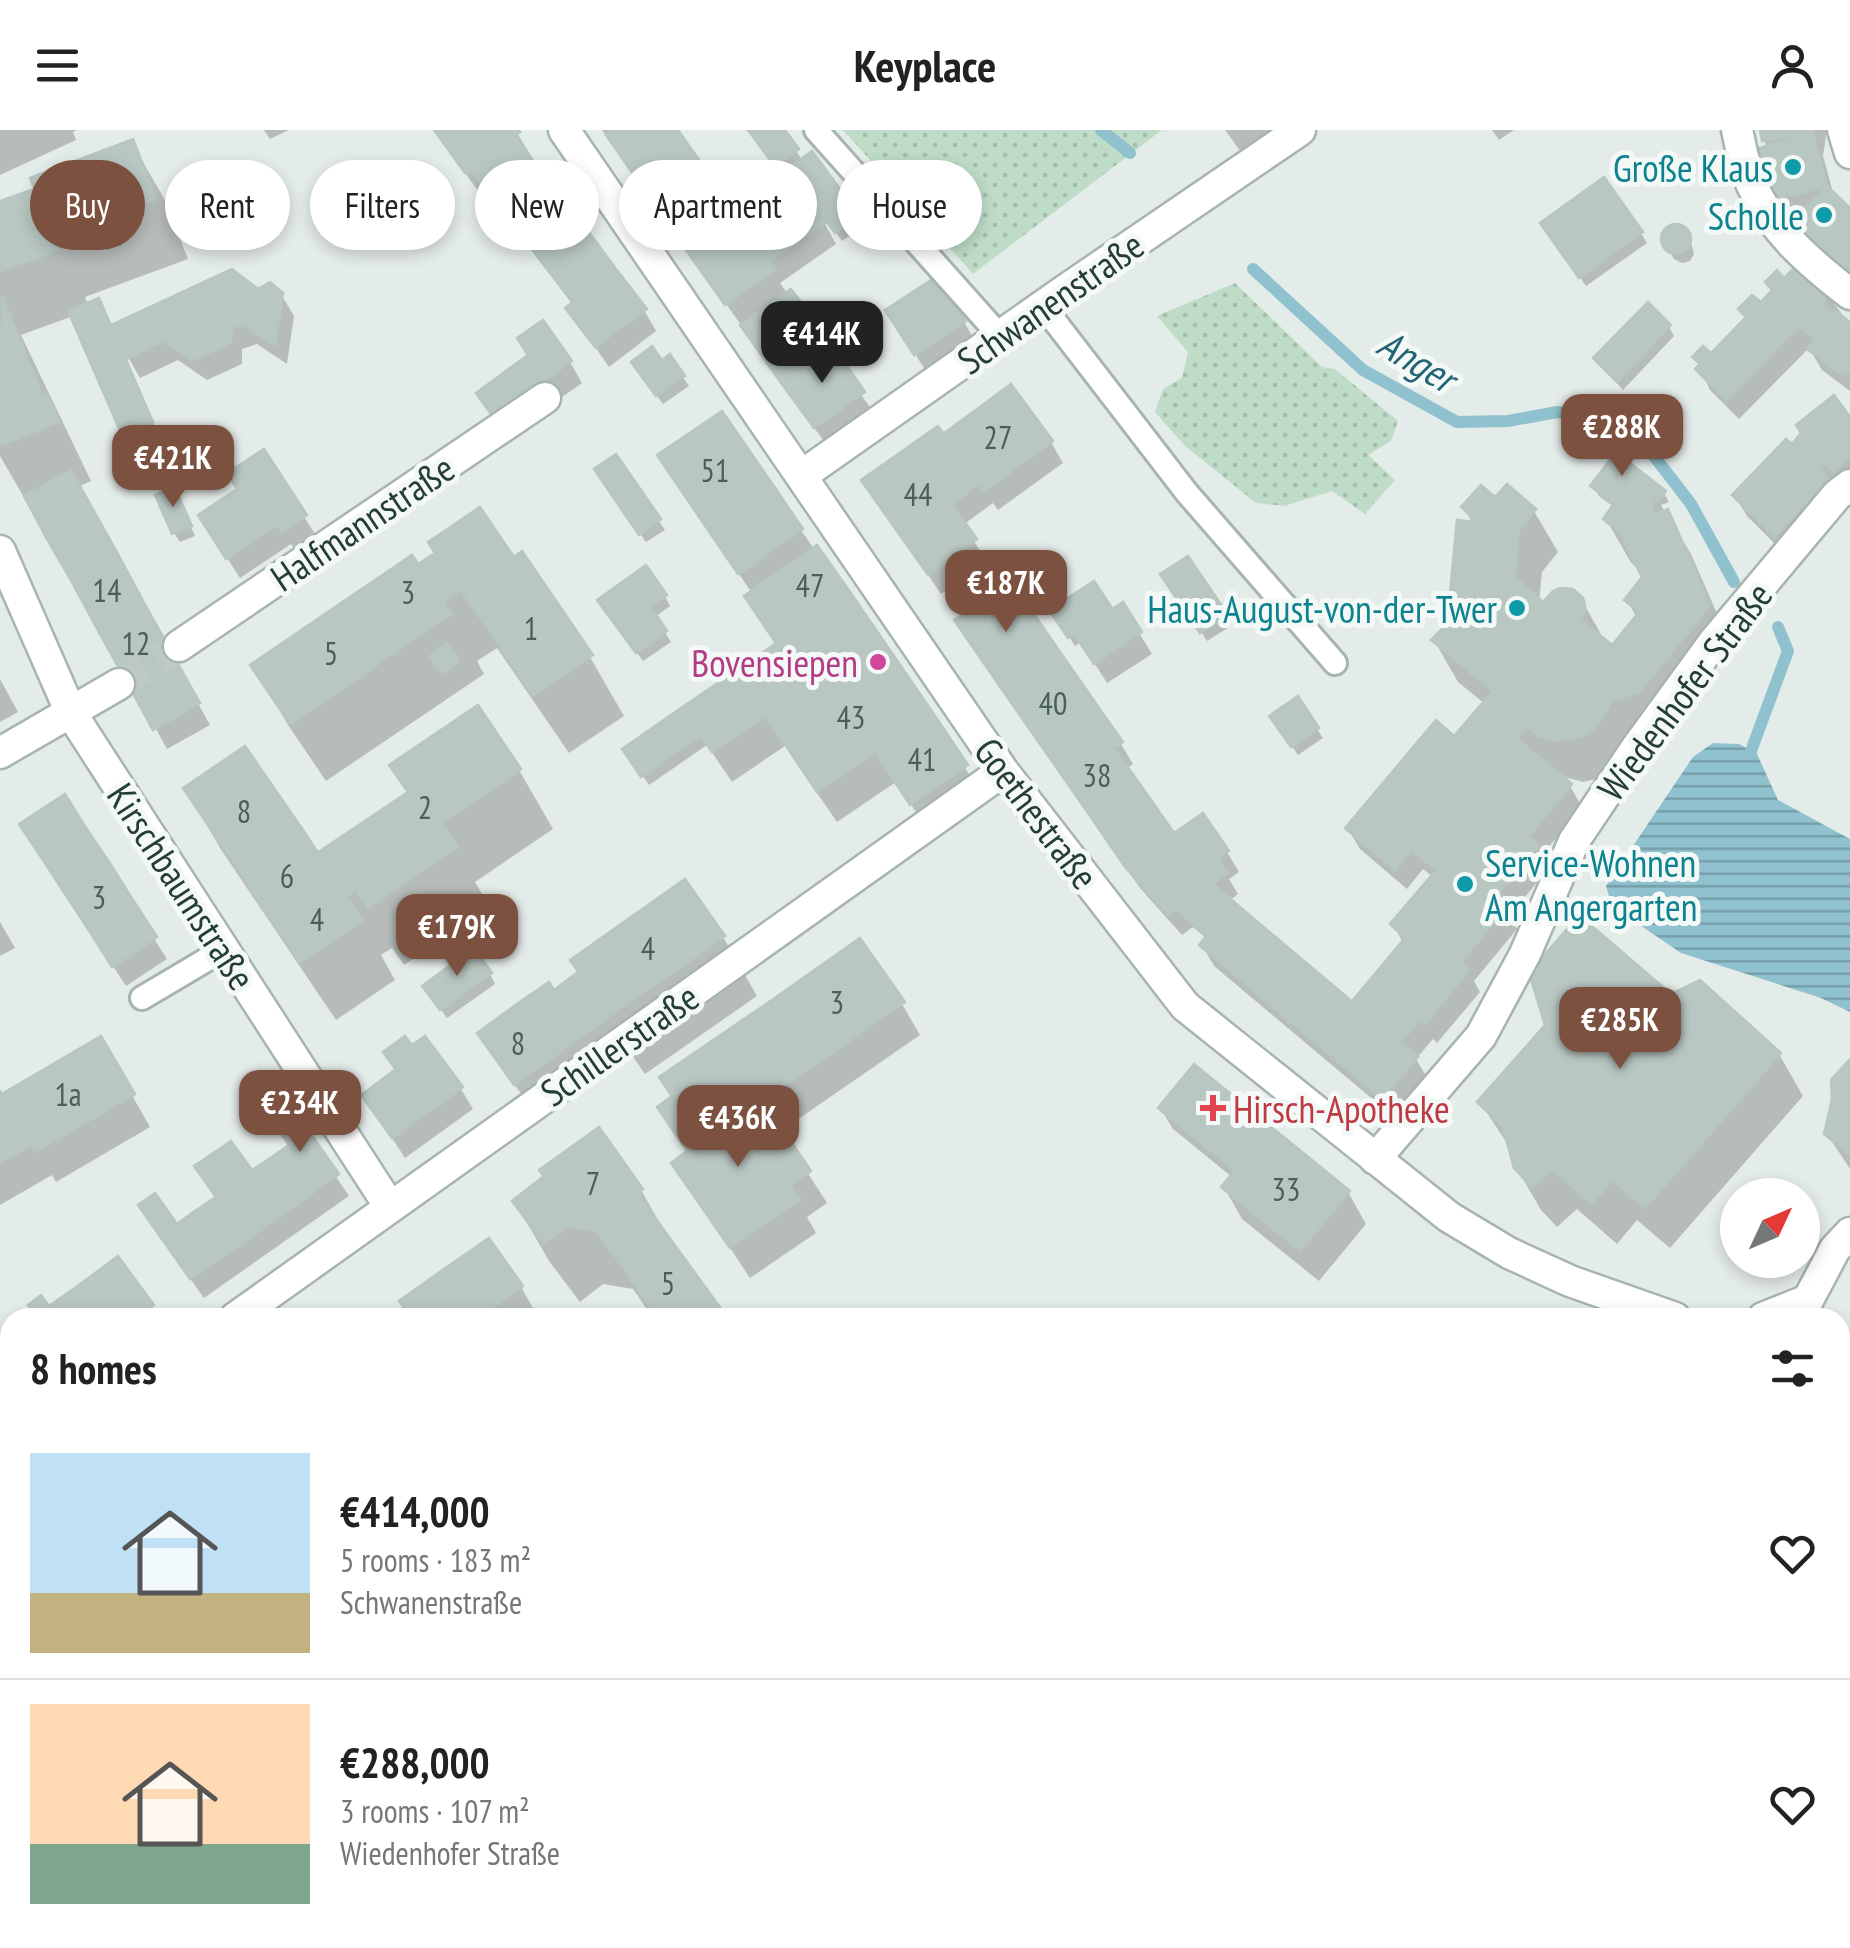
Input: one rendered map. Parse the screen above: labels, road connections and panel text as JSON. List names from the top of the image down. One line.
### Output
{"streets":{"street":["Schwanenstraße","Halfmannstraße","Wiedenhofer Straße","Goethestraße","Kirschbaumstraße","Schillerstraße"]},"crossings":[["Schwanenstraße","Goethestraße"],["Wiedenhofer Straße","Goethestraße"],["Goethestraße","Schillerstraße"],["Kirschbaumstraße","Schillerstraße"]],"water":["Anger"],"places":{"other":["Große Klaus","Scholle","Haus-August-von-der-Twer","Bovensiepen","Service-Wohnen Am Angergarten"],"health":["Hirsch-Apotheke"]},"house_numbers":["27","51","44","47","14","3","1","12","5","40","43","41","38","2","8","6","3","4","4","3","8","1a","7","33","5"],"north":"top right","page":{"header":"Keyplace","chip":["Buy","Rent","Filters","New","Apartment","House"],"price":["€414K","€288K","€421K","€187K","€179K","€285K","€234K","€436K"],"heading":"8 homes","list":[{"name":"€414,000","note":"5 rooms · 183 m² · Schwanenstraße"},{"name":"€288,000","note":"3 rooms · 107 m² · Wiedenhofer Straße"}]}}
